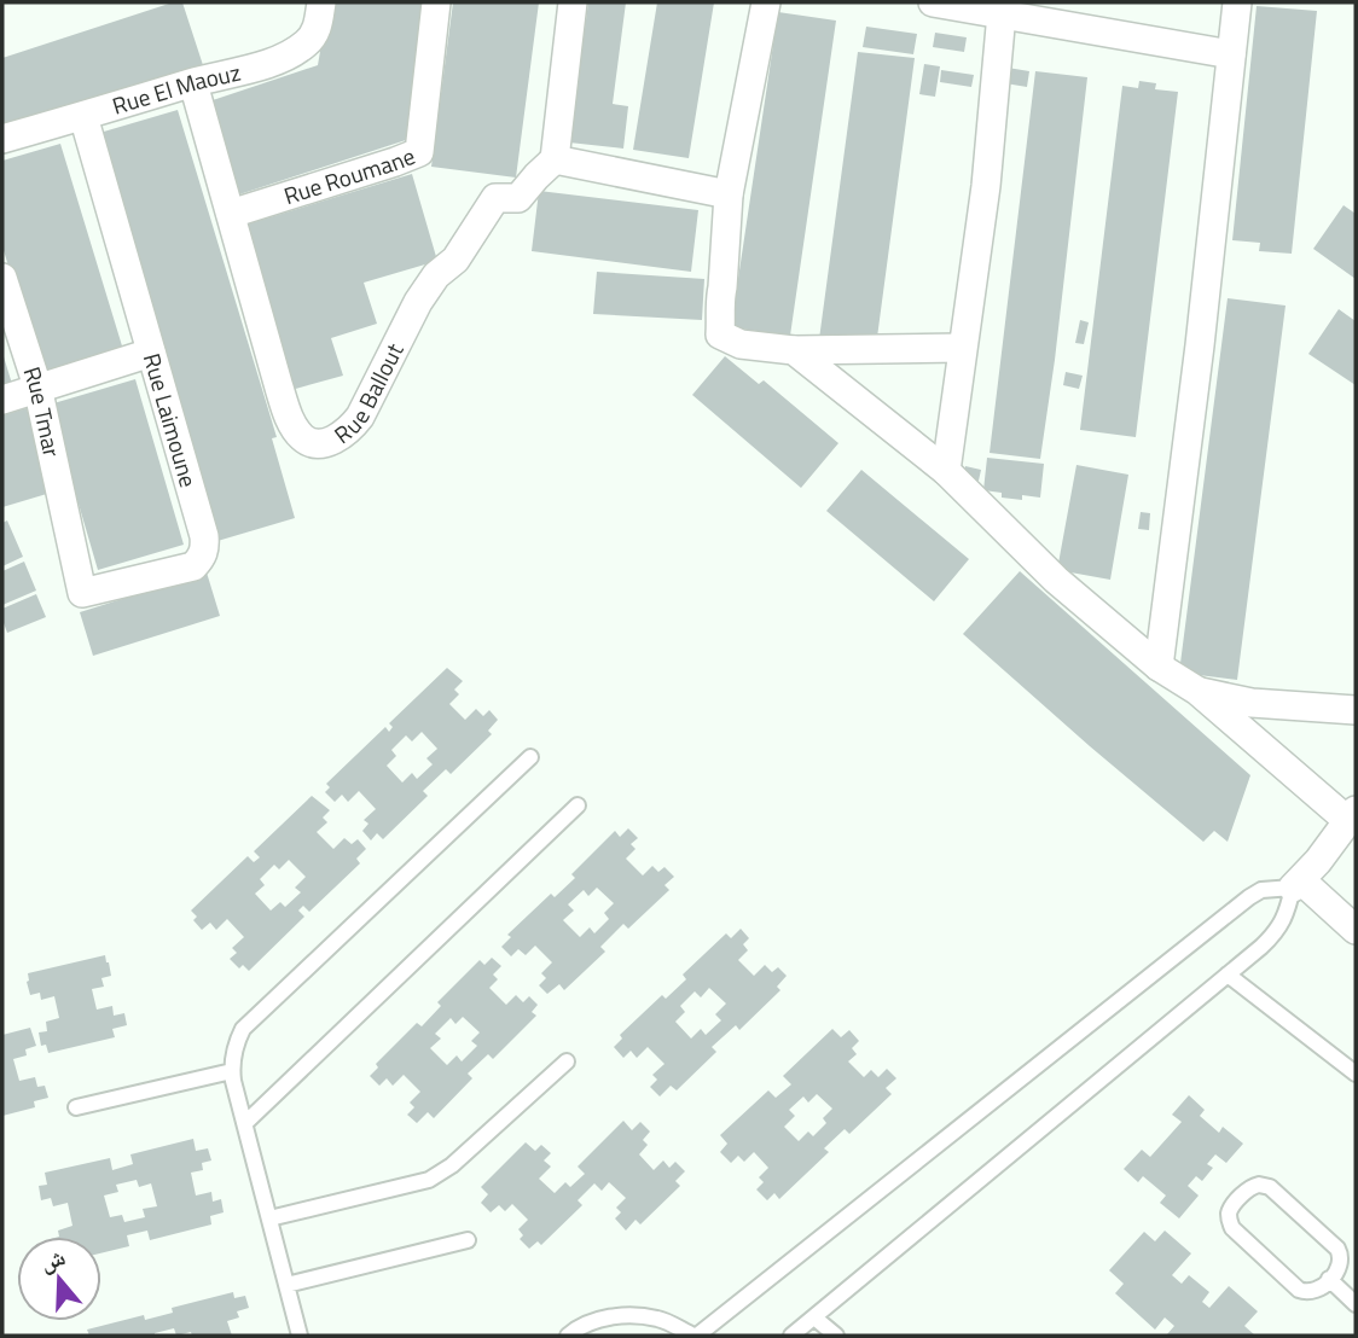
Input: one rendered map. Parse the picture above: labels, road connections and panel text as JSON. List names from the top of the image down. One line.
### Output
{"streets":{"street":["Rue El Maouz","Rue Roumane","Rue Ballout","Rue Tmar","Rue Laimoune"]},"crossings":[["Rue El Maouz","Rue Ballout"],["Rue El Maouz","Rue Laimoune"],["Rue Roumane","Rue Ballout"],["Rue Tmar","Rue Laimoune"]],"north":"top"}
